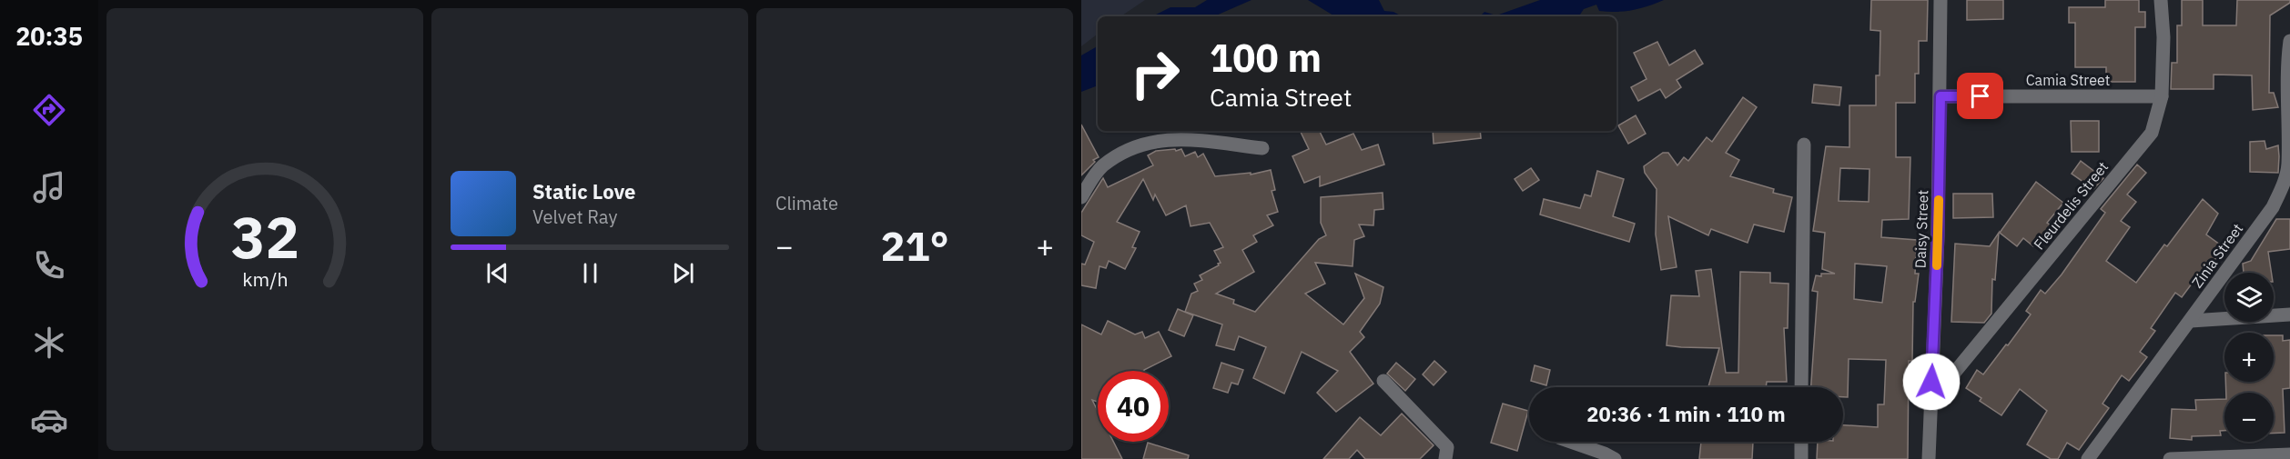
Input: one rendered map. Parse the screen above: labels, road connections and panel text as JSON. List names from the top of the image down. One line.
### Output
{"streets":{"street":["Camia Street","Fleurdelis Street","Daisy Street","Zinia Street"]},"crossings":[["Camia Street","Fleurdelis Street"],["Camia Street","Daisy Street"],["Fleurdelis Street","Daisy Street"]],"page":{"tabs":"20:35","tile":"Climate","turn":["100 m","Camia Street"],"song":["Static Love","Velvet Ray"],"heat":["−","21°","+"],"map_buttons":["+","−"],"limit":"40","trip":"20:36 · 1 min · 110 m","gauge":["32","km/h"]}}
